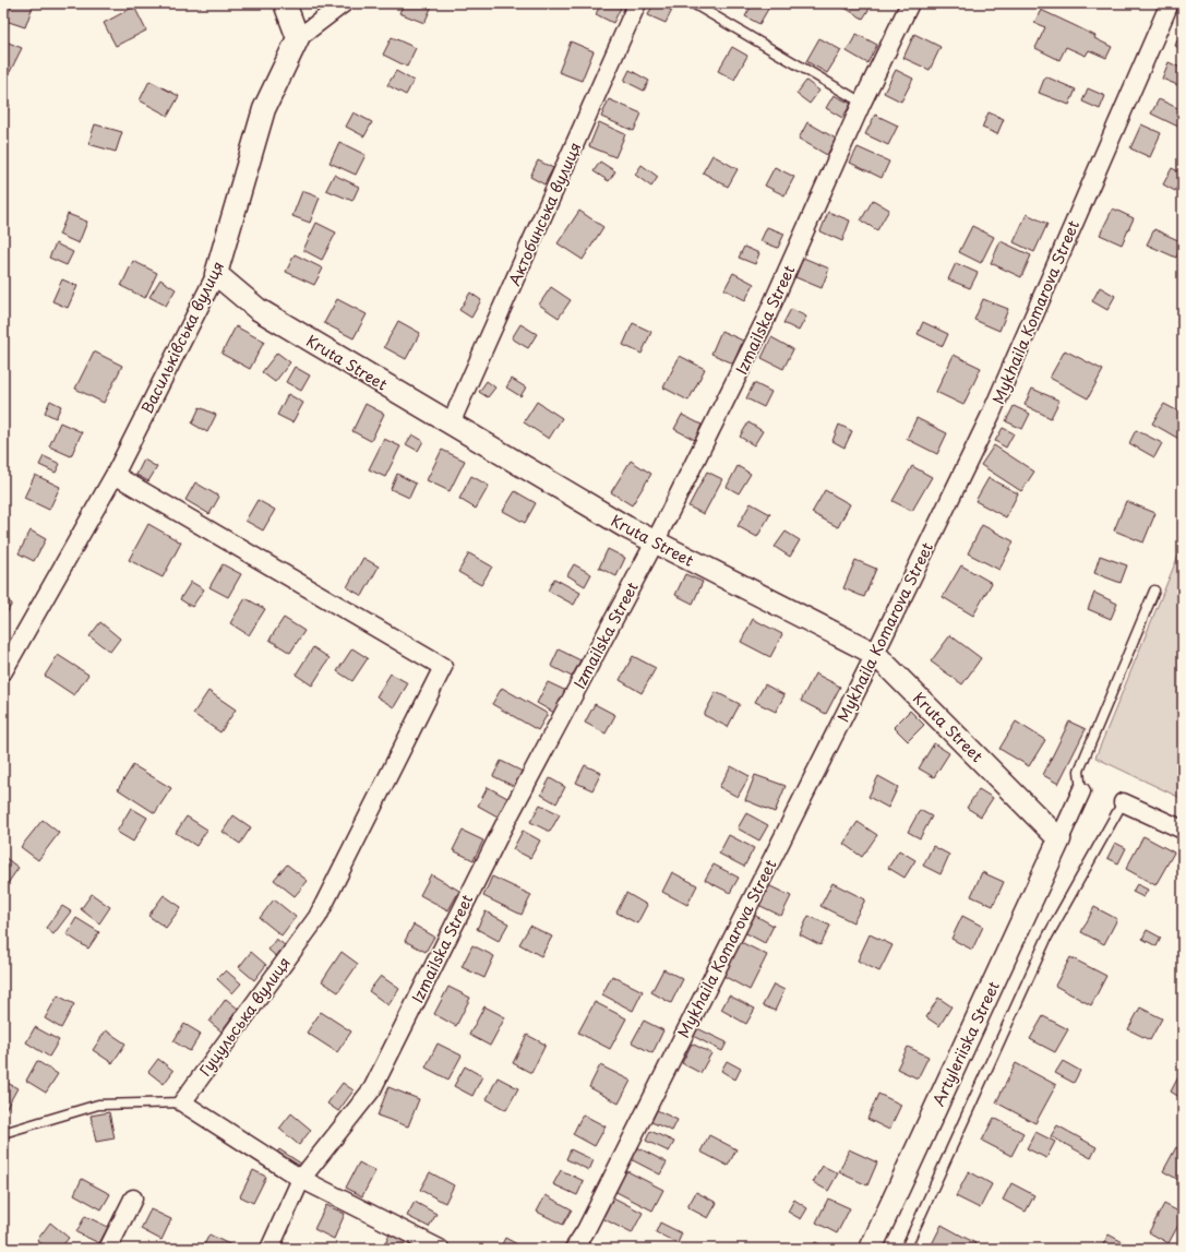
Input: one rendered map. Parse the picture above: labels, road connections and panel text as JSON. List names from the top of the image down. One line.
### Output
{"streets":{"street":["Актобинська вулиця","Mykhaila Komarova Street","Izmailska Street","Васильківська вулиця","Kruta Street","Гуцульська вулиця","Artyleriiska Street"]},"crossings":[["Актобинська вулиця","Kruta Street"],["Mykhaila Komarova Street","Kruta Street"],["Izmailska Street","Kruta Street"],["Васильківська вулиця","Kruta Street"],["Васильківська вулиця","Гуцульська вулиця"],["Kruta Street","Artyleriiska Street"]]}
